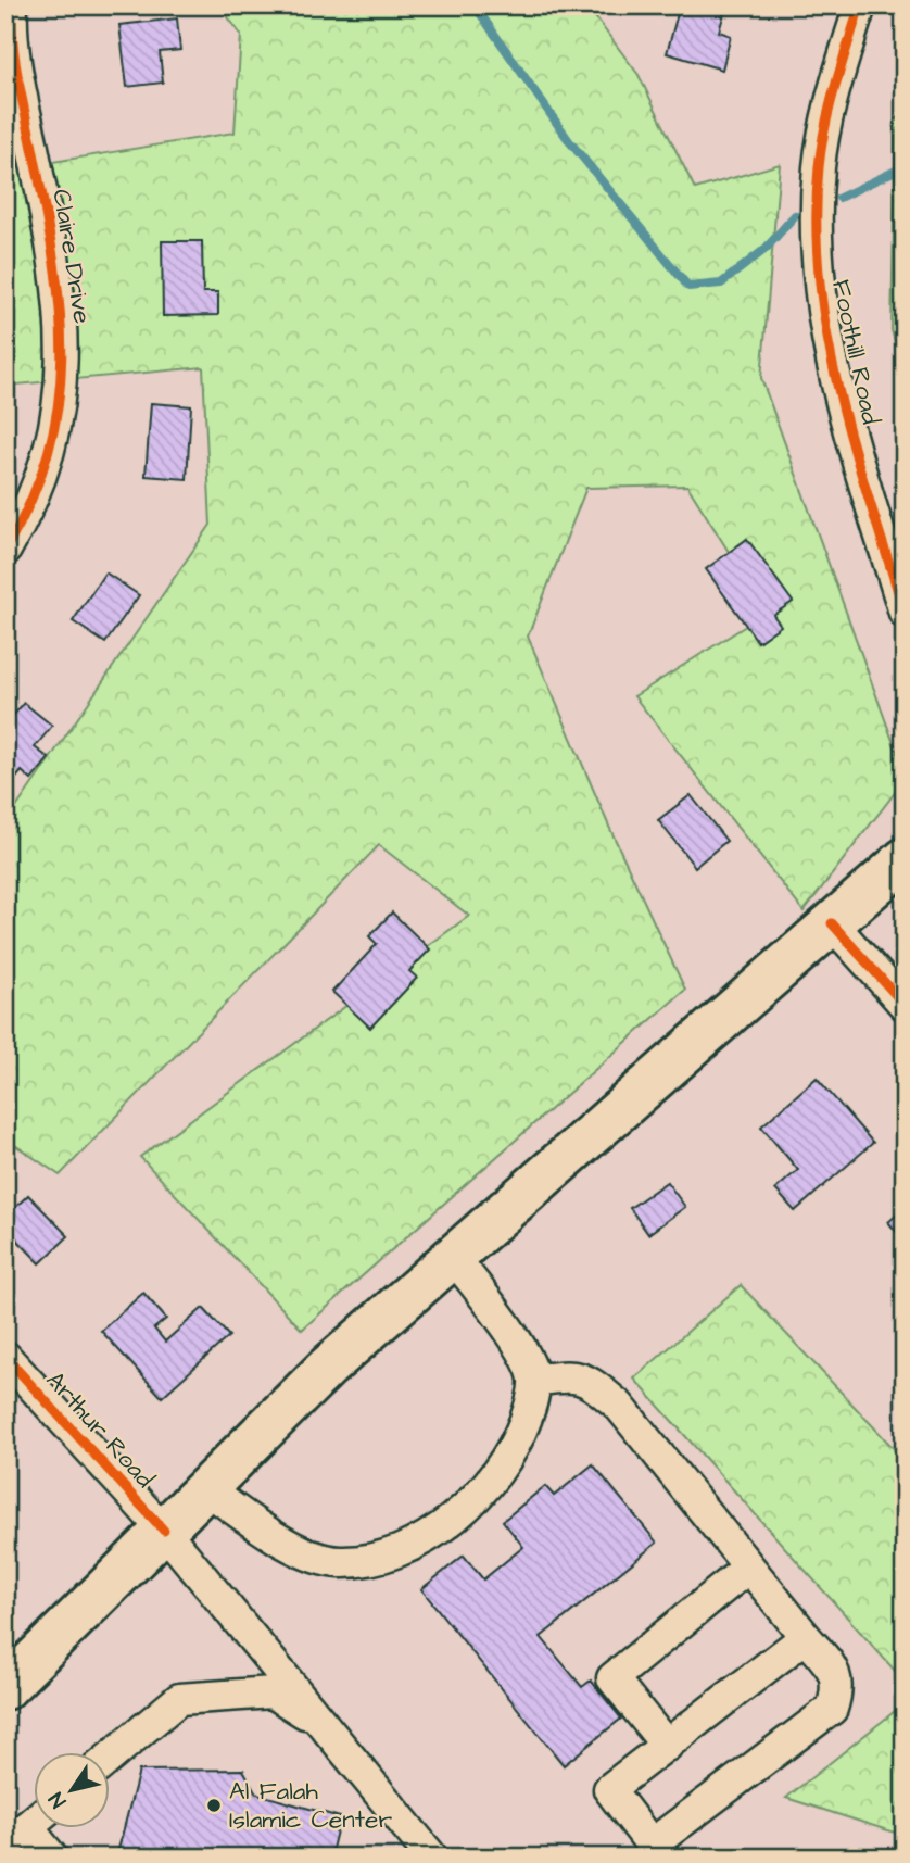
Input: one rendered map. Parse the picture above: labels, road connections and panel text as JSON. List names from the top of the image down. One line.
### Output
{"streets":{"street":["Claire Drive","Foothill Road","Arthur Road"]},"places":["Al Falah Islamic Center"],"north":"bottom left"}
